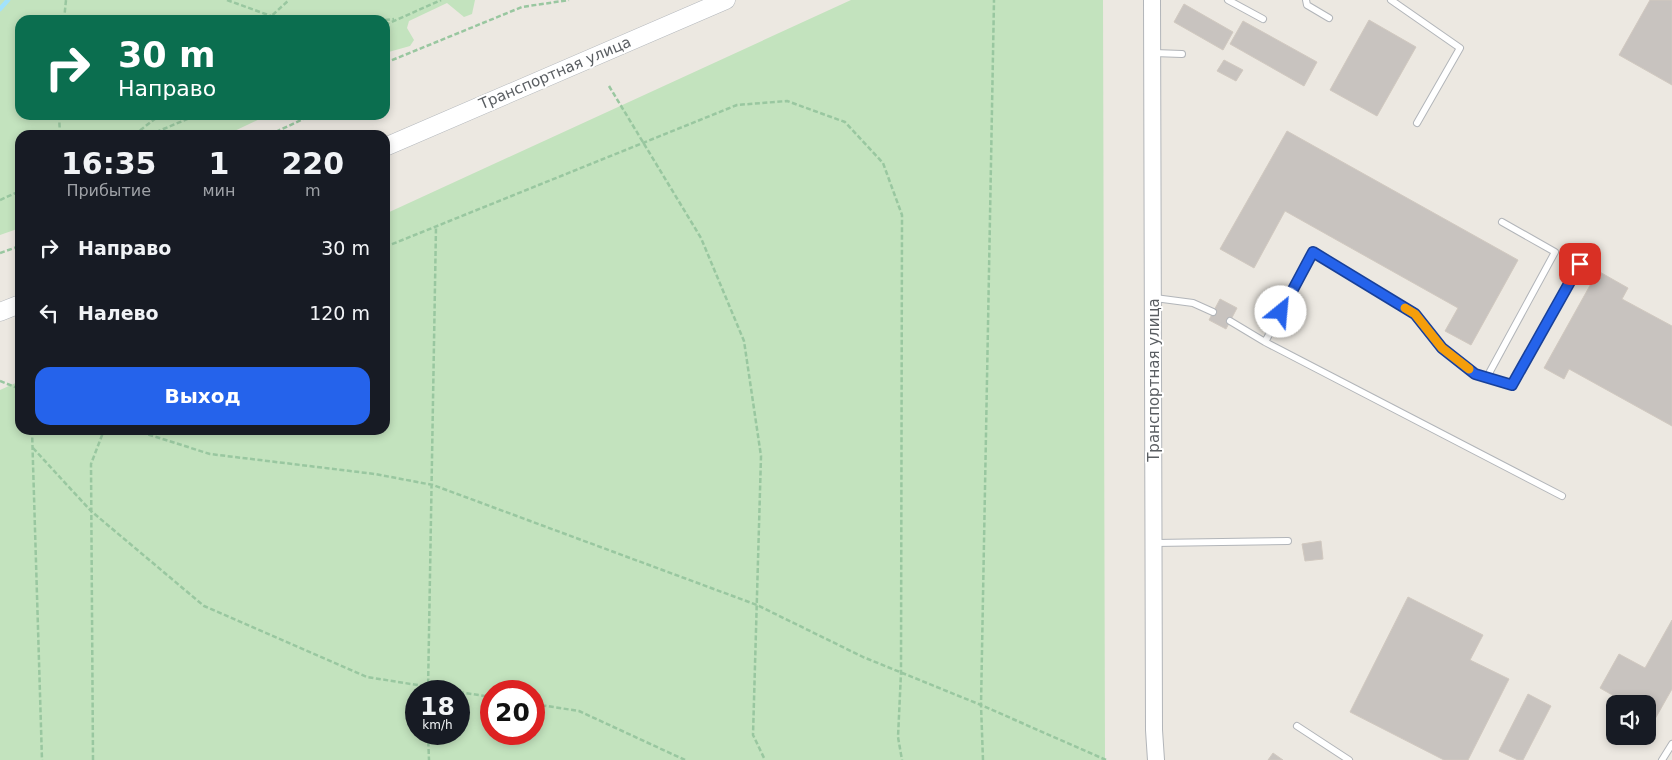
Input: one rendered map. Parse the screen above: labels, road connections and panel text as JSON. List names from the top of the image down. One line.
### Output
{"streets":{"main road":["Транспортная улица"]},"page":{"turn":["30 m","Направо"],"eta":["16:35","Прибытие","1","мин","220","m"],"list":[{"name":"Направо","value":"30 m"},{"name":"Налево","value":"120 m"}],"buttons":"Выход","speed":"18 km/h","limit":"20"}}
